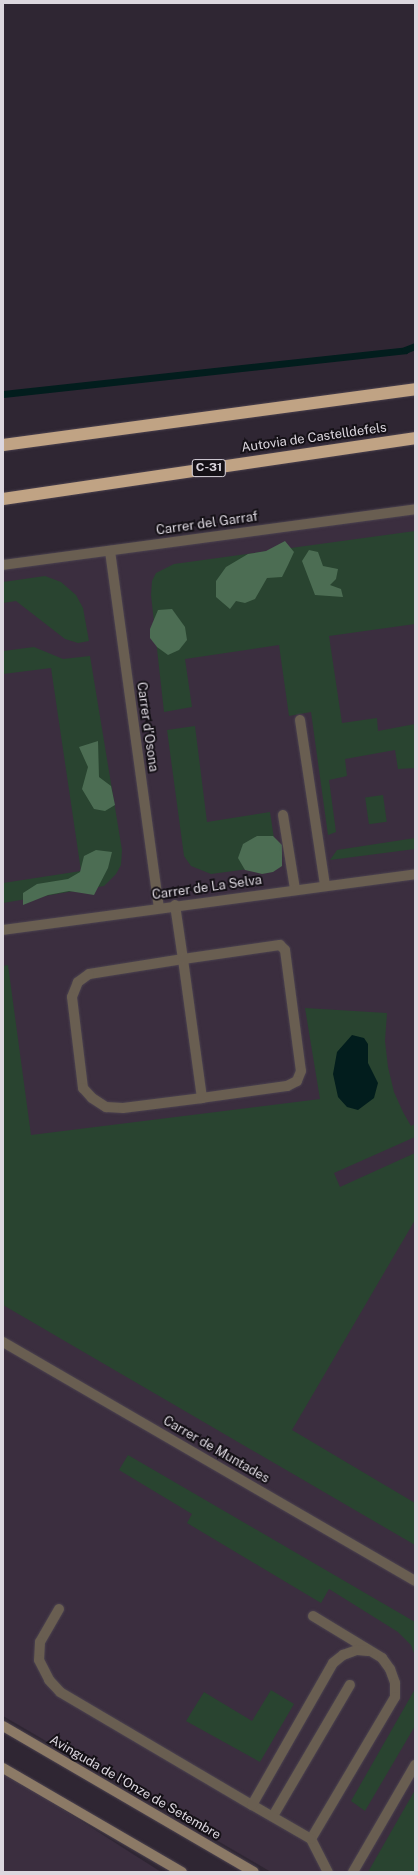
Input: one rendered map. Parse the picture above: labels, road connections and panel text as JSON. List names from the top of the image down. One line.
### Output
{"streets":{"highway":["Autovia de Castelldefels","C-31"],"main road":["Avinguda de l'Onze de Setembre"],"street":["Carrer del Garraf","Carrer d'Osona","Carrer de La Selva","Carrer de Muntades"]},"crossings":[["Carrer del Garraf","Carrer d'Osona"],["Carrer d'Osona","Carrer de La Selva"]]}
